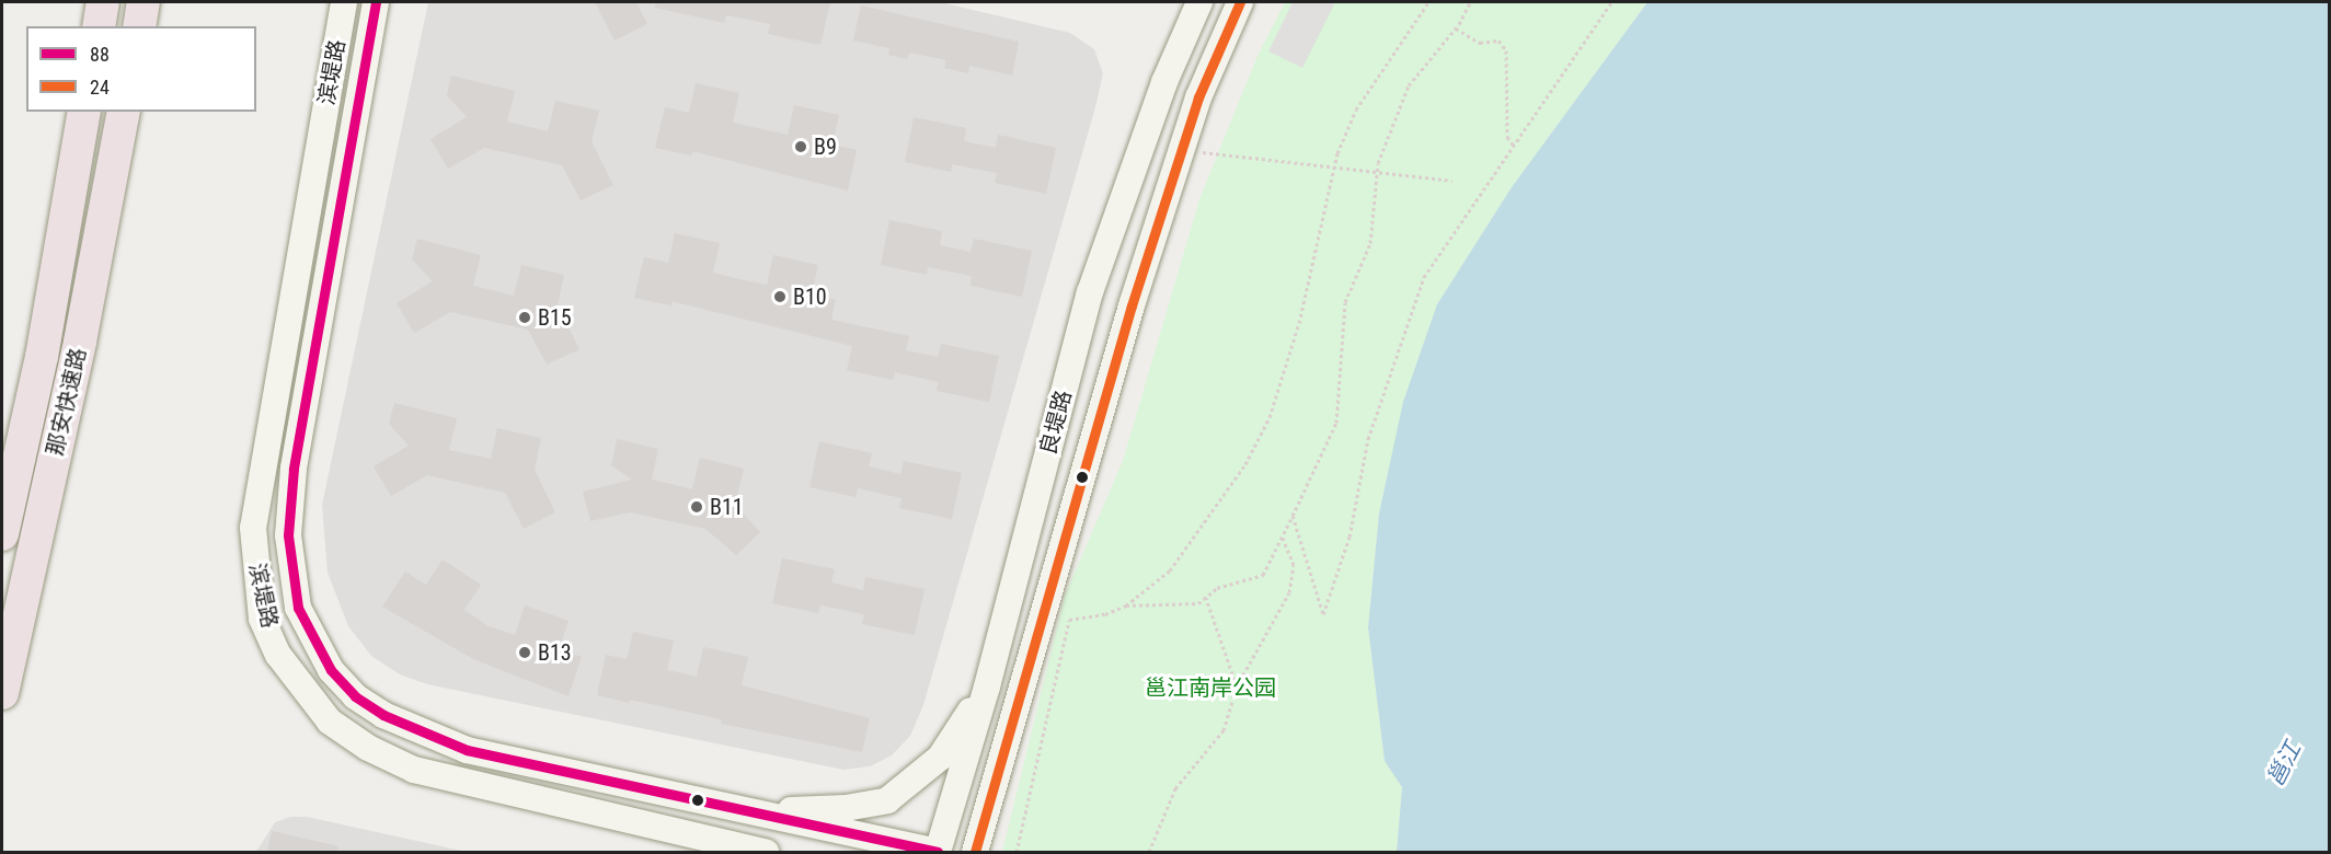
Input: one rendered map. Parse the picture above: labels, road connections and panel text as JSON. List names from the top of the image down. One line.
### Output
{"streets":{"highway":["那安快速路"],"street":["滨堤路","良堤路"]},"crossings":[["滨堤路","良堤路"]],"water":["邕江"],"parks":["邕江南岸公园"],"places":["B9","B10","B15","B11","B13"],"lines":["transit line 88","transit line 24"],"legend":["88","24"]}
